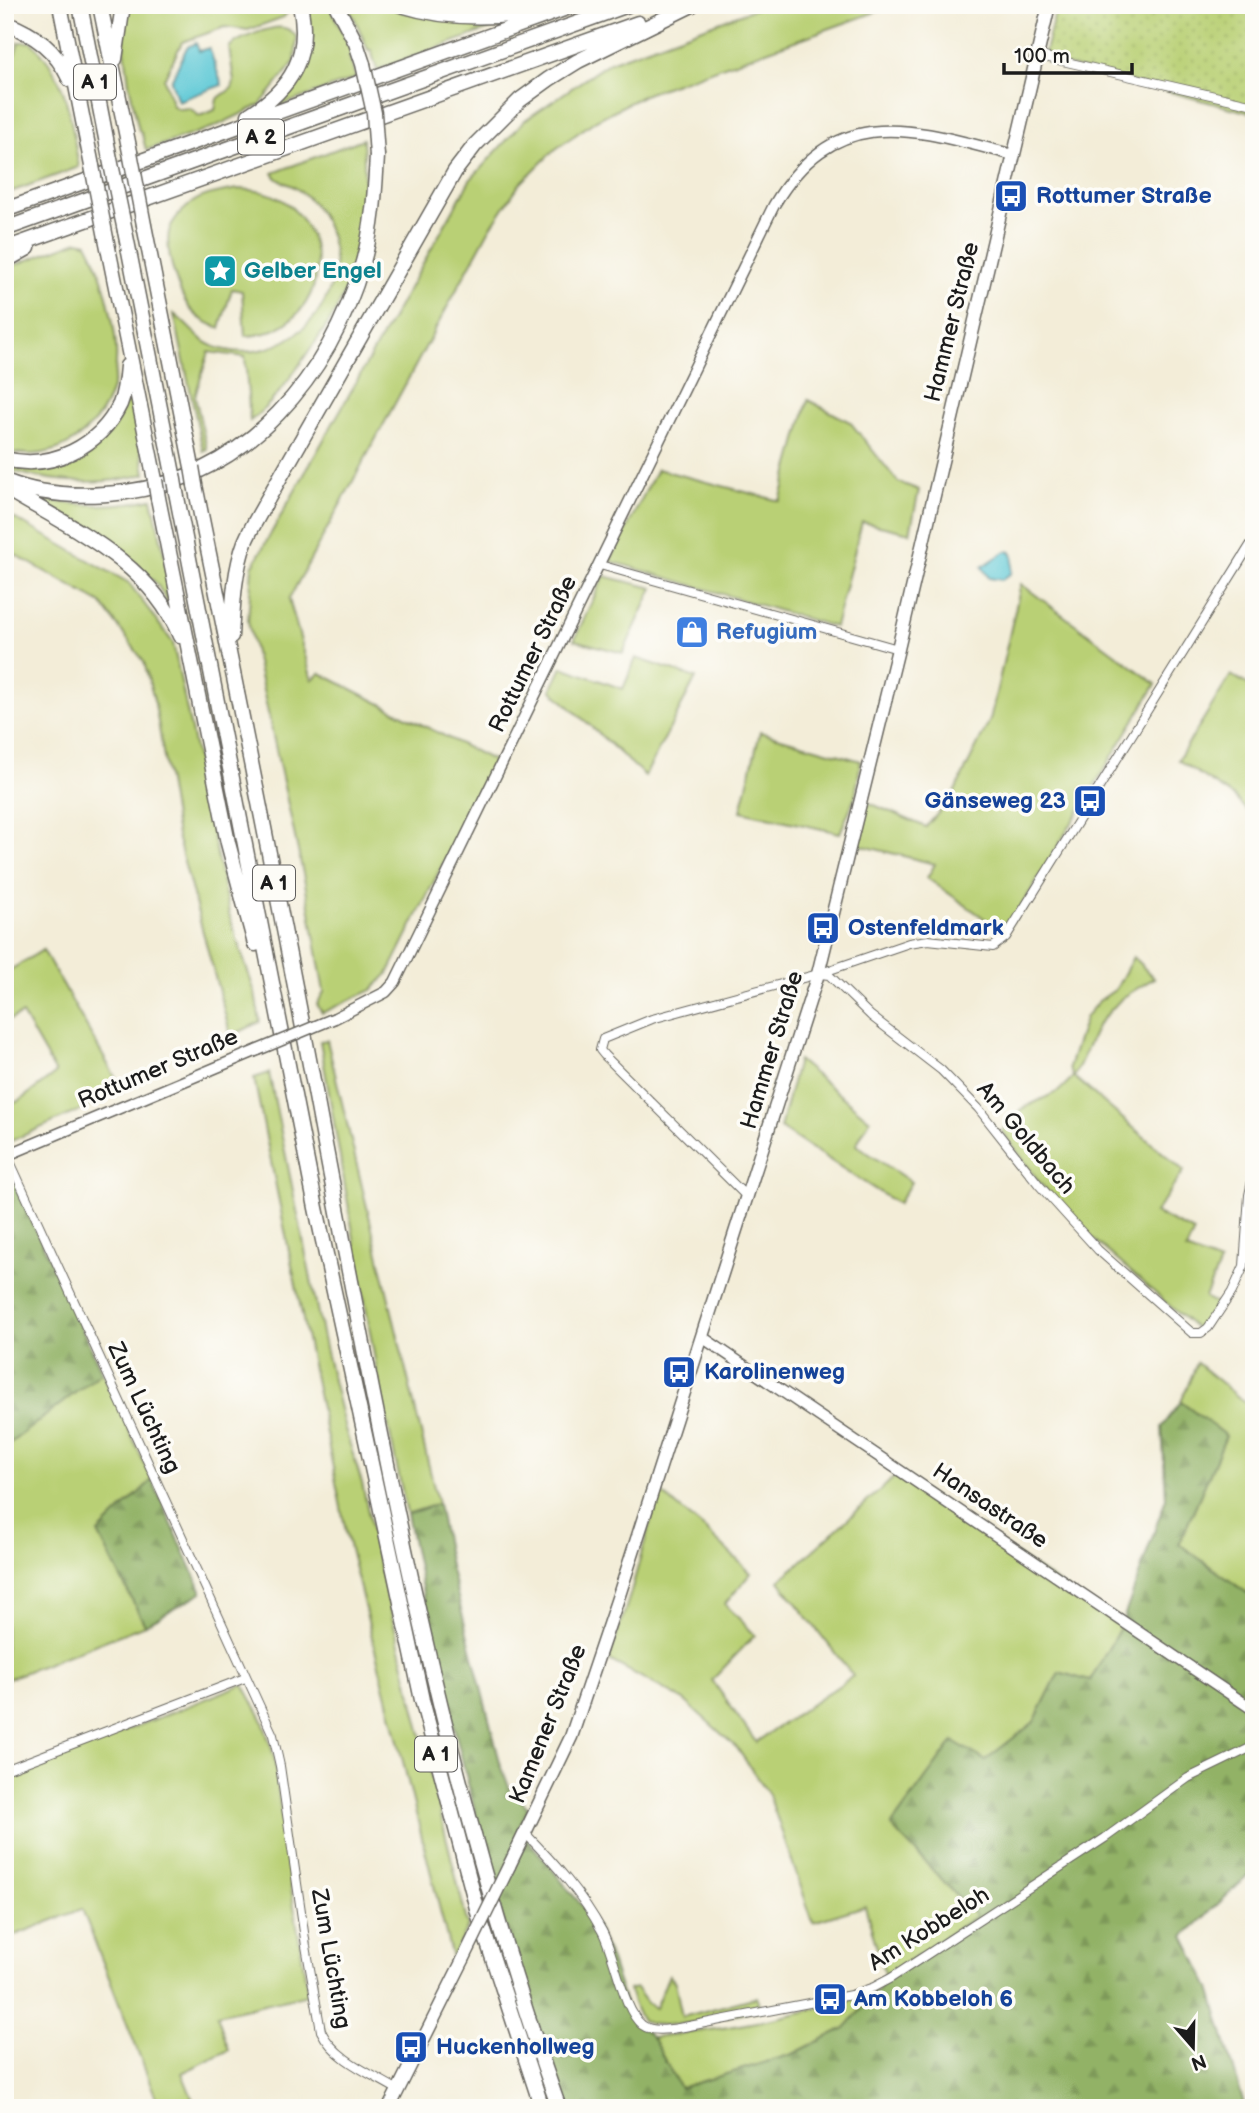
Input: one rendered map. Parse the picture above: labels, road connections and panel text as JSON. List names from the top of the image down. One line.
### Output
{"streets":{"highway":["A 1","A 2"],"main road":["Hammer Straße","Kamener Straße"],"street":["Rottumer Straße","Am Goldbach","Zum Lüchting","Hansastraße","Am Kobbeloh"]},"crossings":[["Hammer Straße","Rottumer Straße"],["Hammer Straße","Am Goldbach"],["Hammer Straße","Hansastraße"],["Hammer Straße","Kamener Straße"],["Rottumer Straße","Zum Lüchting"],["Zum Lüchting","Kamener Straße"],["Hansastraße","Kamener Straße"],["Kamener Straße","Am Kobbeloh"]],"places":{"bus stop":["Rottumer Straße","Gänseweg 23","Ostenfeldmark","Karolinenweg","Am Kobbeloh 6","Huckenhollweg"],"place":["Gelber Engel"],"shop":["Refugium"]},"scale_bar":"100 m","north":"bottom"}
